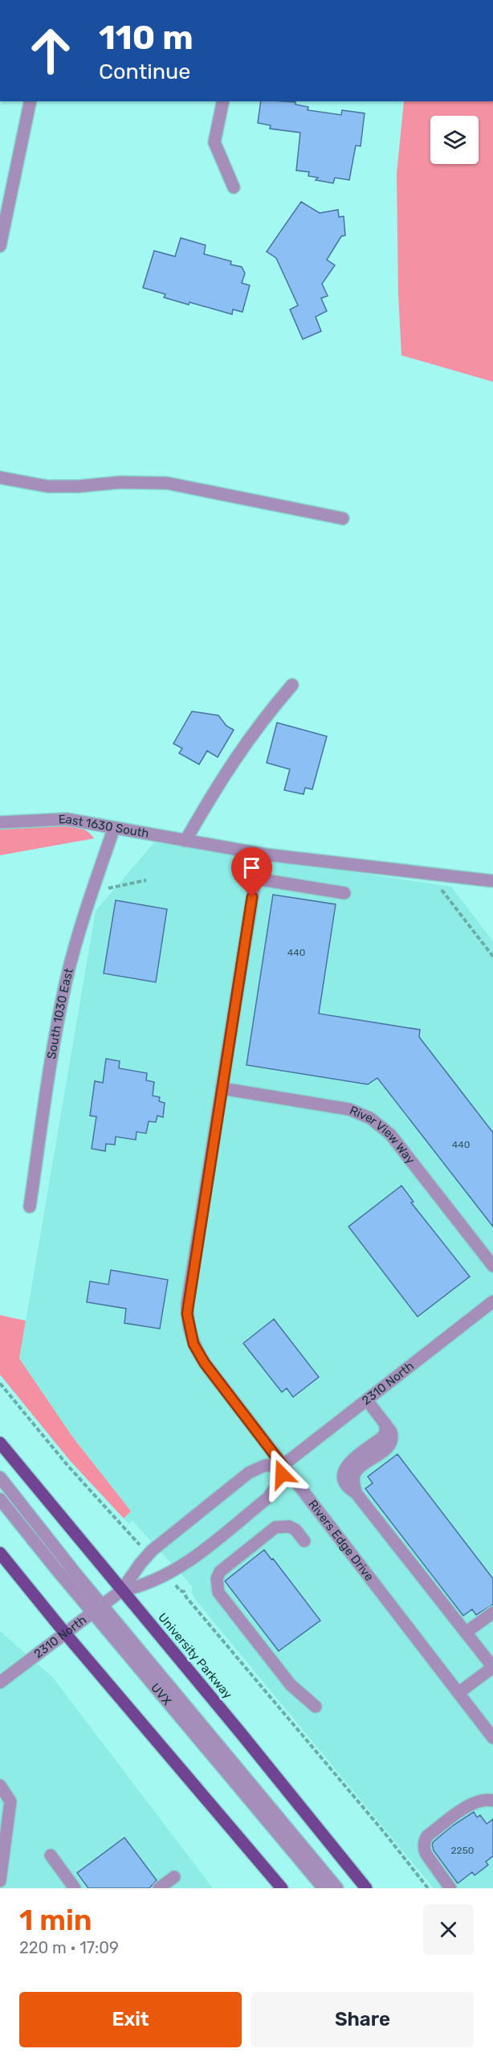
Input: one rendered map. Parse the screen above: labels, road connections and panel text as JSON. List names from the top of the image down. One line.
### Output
{"streets":{"main road":["University Parkway"],"street":["East 1630 South","South 1030 East","River View Way","2310 North","Rivers Edge Drive","UVX"]},"crossings":[["East 1630 South","South 1030 East"],["River View Way","Rivers Edge Drive"],["2310 North","Rivers Edge Drive"],["2310 North","University Parkway"],["2310 North","UVX"]],"house_numbers":["440","440","2250"],"page":{"turn":["110 m","Continue"],"heading":["1 min","220 m · 17:09"],"buttons":["Exit","Share"]}}
